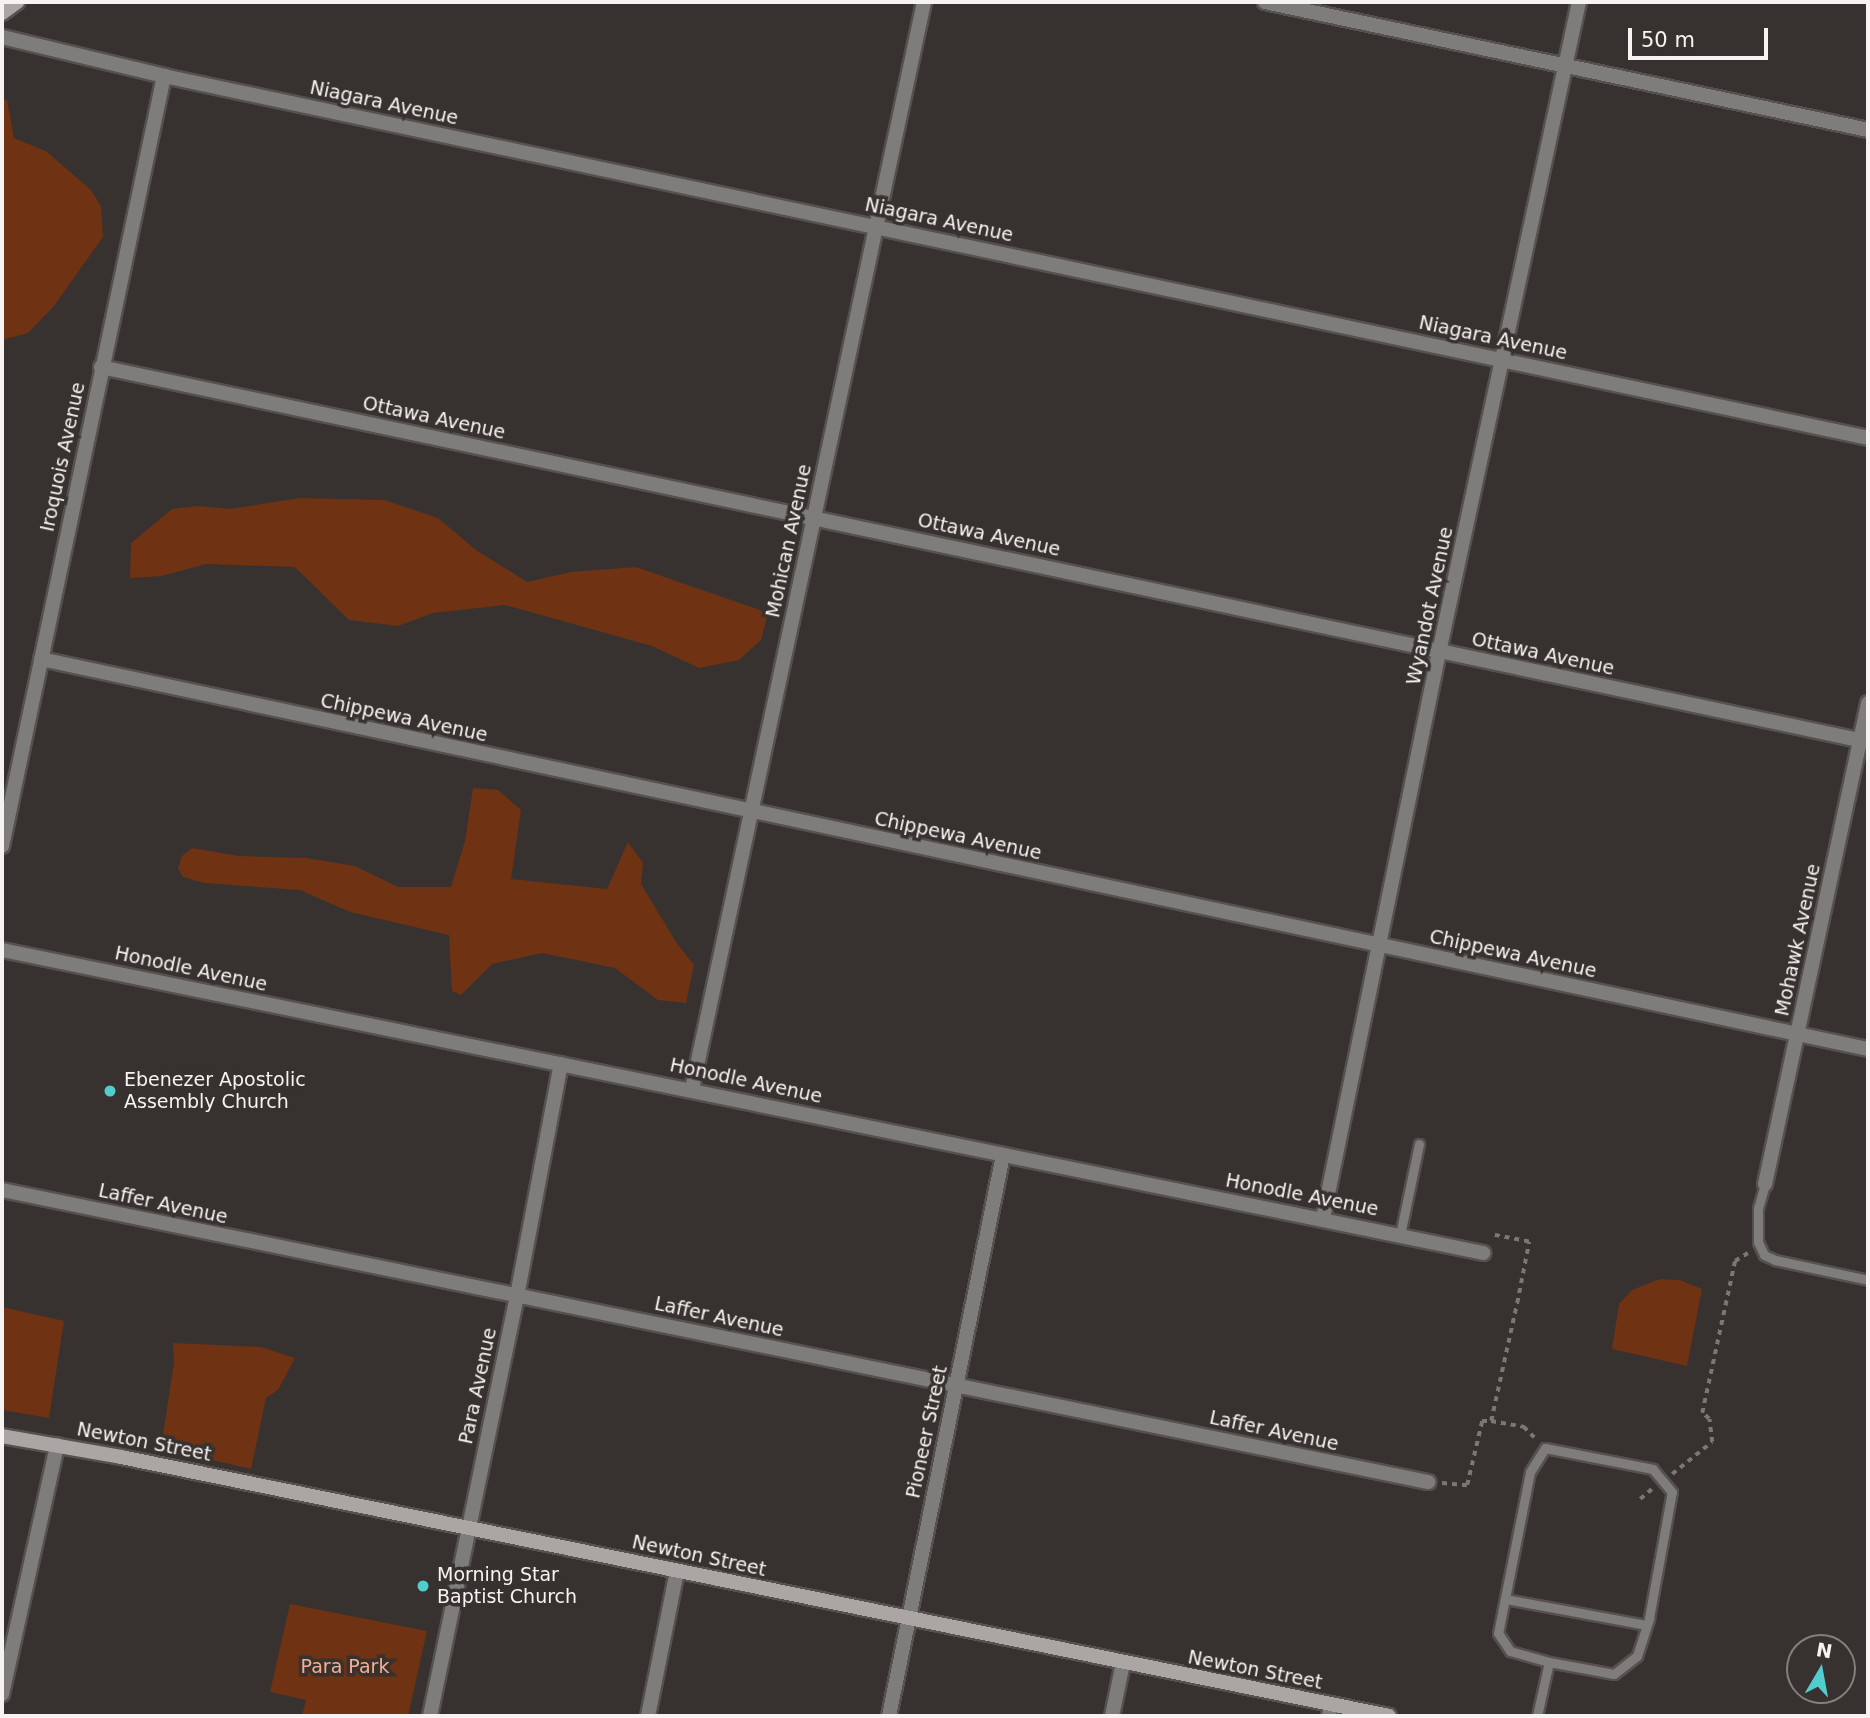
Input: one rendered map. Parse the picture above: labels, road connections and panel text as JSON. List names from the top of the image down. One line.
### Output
{"streets":{"street":["Niagara Avenue","Ottawa Avenue","Iroquois Avenue","Mohican Avenue","Wyandot Avenue","Chippewa Avenue","Mohawk Avenue","Honodle Avenue","Laffer Avenue","Para Avenue","Pioneer Street","Newton Street"]},"crossings":[["Niagara Avenue","Iroquois Avenue"],["Niagara Avenue","Mohican Avenue"],["Niagara Avenue","Wyandot Avenue"],["Ottawa Avenue","Iroquois Avenue"],["Ottawa Avenue","Mohican Avenue"],["Ottawa Avenue","Wyandot Avenue"],["Ottawa Avenue","Mohawk Avenue"],["Iroquois Avenue","Chippewa Avenue"],["Mohican Avenue","Chippewa Avenue"],["Mohican Avenue","Honodle Avenue"],["Wyandot Avenue","Chippewa Avenue"],["Wyandot Avenue","Honodle Avenue"],["Chippewa Avenue","Mohawk Avenue"],["Honodle Avenue","Para Avenue"],["Honodle Avenue","Pioneer Street"],["Laffer Avenue","Para Avenue"],["Laffer Avenue","Pioneer Street"],["Para Avenue","Newton Street"],["Pioneer Street","Newton Street"]],"parks":["Para Park"],"places":["Ebenezer Apostolic Assembly Church","Morning Star Baptist Church"],"scale_bar":"50 m","north":"top"}
